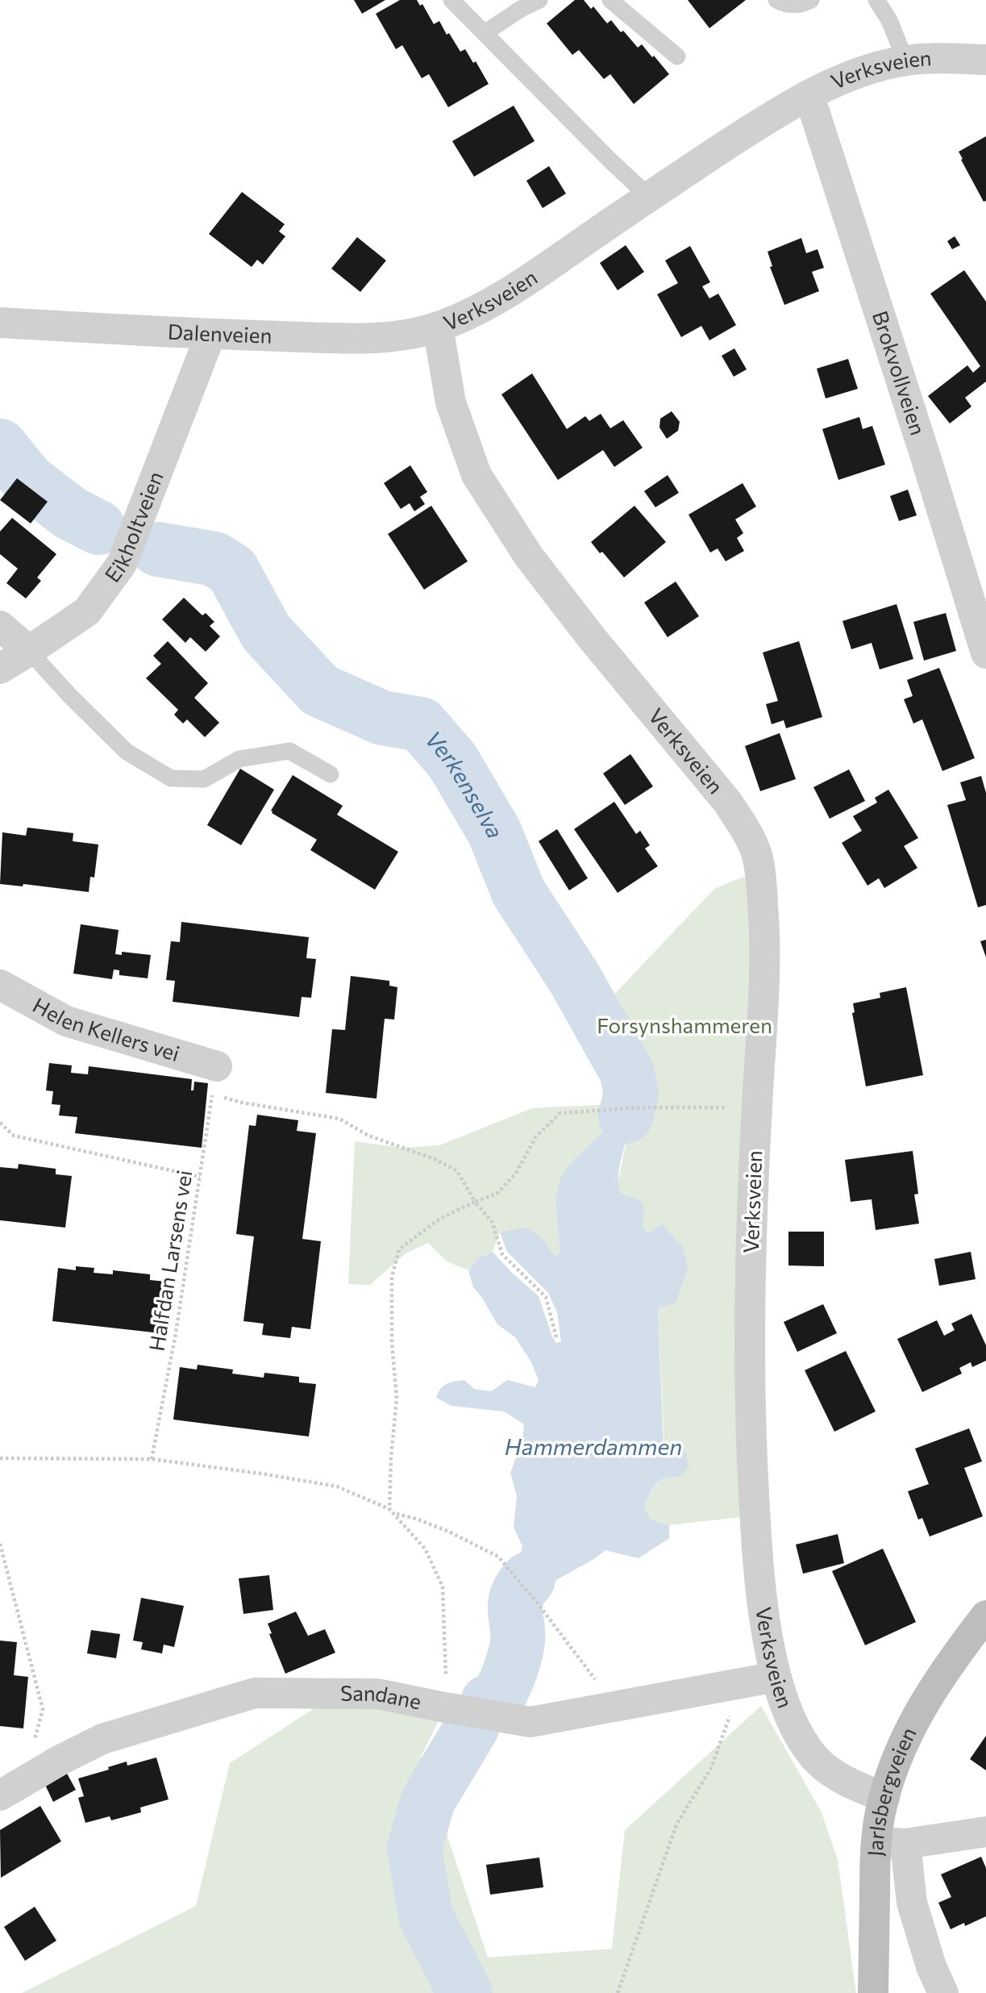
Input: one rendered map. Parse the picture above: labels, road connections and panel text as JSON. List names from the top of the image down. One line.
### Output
{"streets":{"street":["Verksveien","Dalenveien","Brokvollveien","Eikholtveien","Helen Kellers vei","Sandane","Jarlsbergveien"],"path":["Halfdan Larsens vei"]},"crossings":[["Verksveien","Dalenveien"],["Verksveien","Brokvollveien"],["Verksveien","Sandane"],["Verksveien","Jarlsbergveien"],["Dalenveien","Eikholtveien"],["Helen Kellers vei","Halfdan Larsens vei"]],"water":["Verkenselva","Hammerdammen"],"parks":["Forsynshammeren"]}
